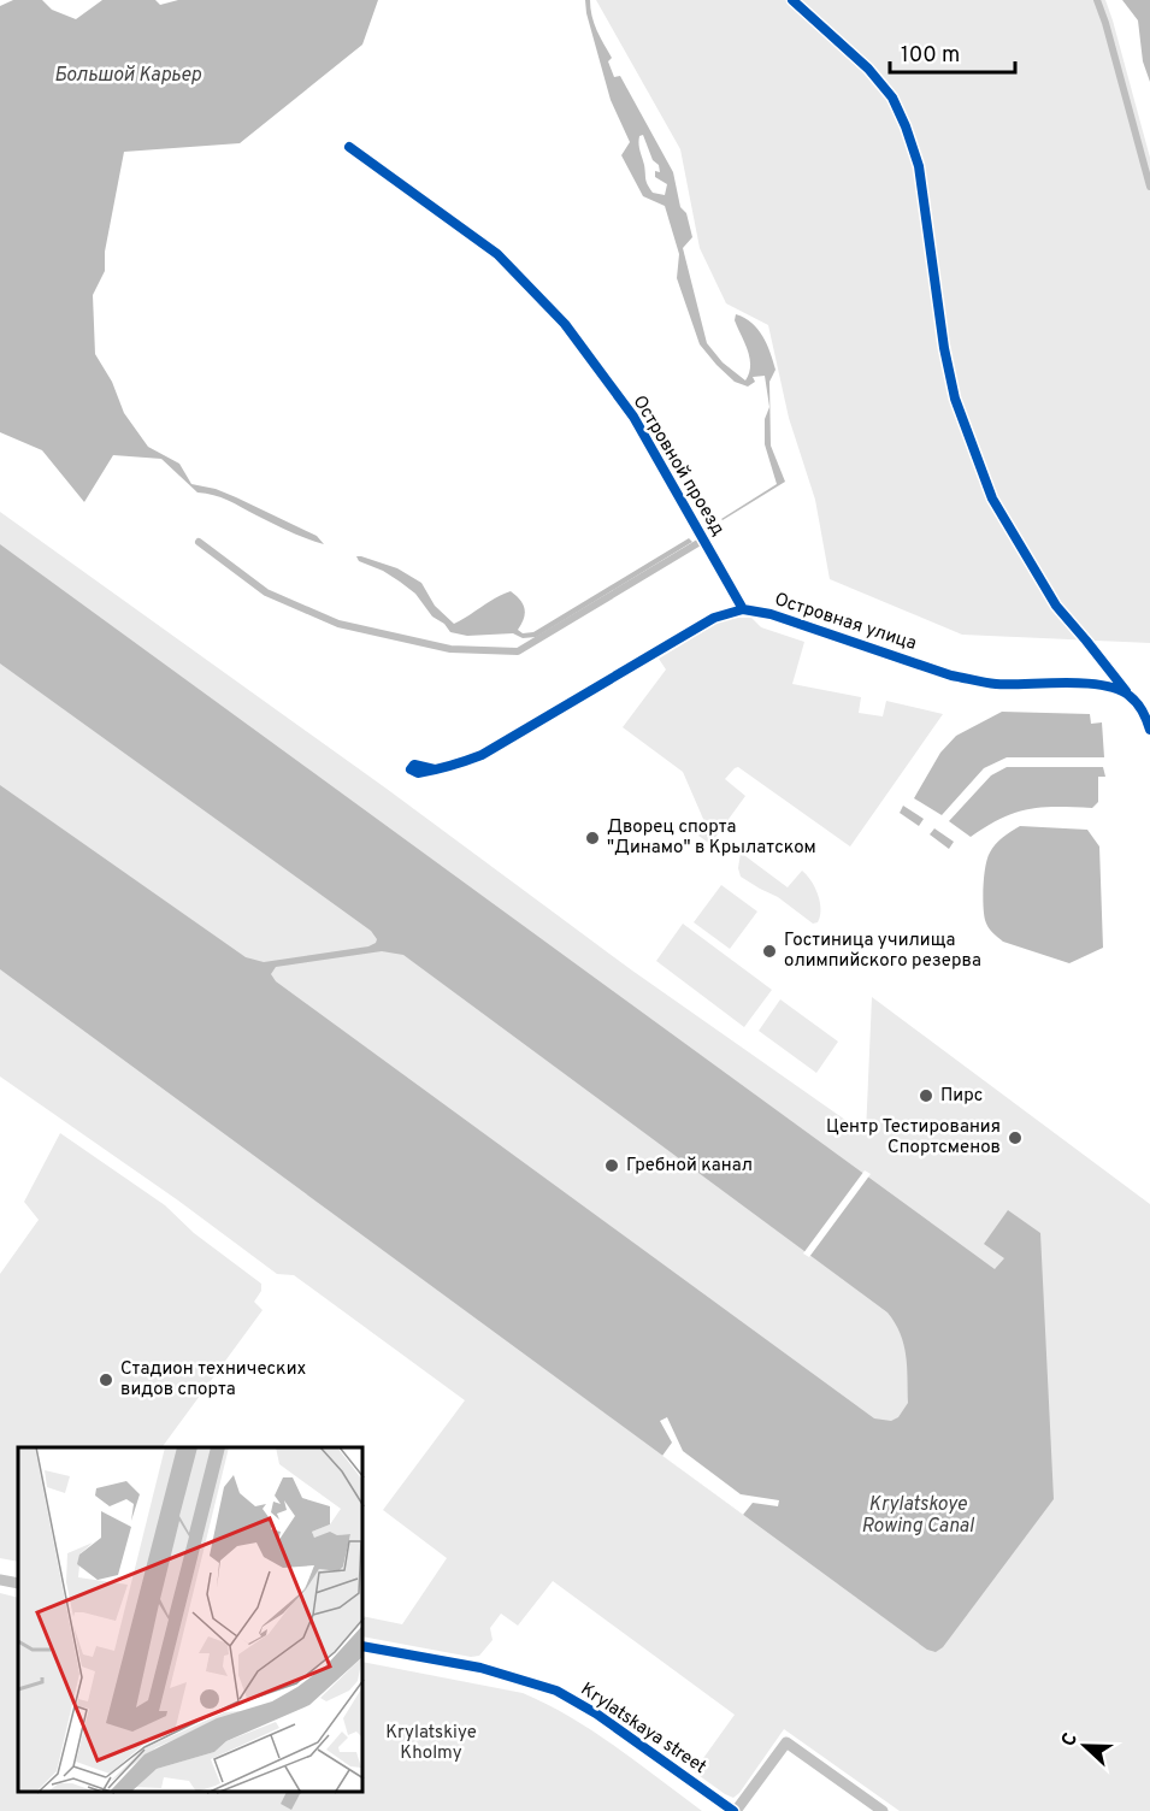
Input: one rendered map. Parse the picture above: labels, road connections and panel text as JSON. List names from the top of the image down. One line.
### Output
{"streets":{"street":["Островной проезд","Островная улица","Krylatskaya street"]},"crossings":[["Островной проезд","Островная улица"]],"water":["Большой Карьер","Krylatskoye Rowing Canal"],"parks":["Krylatskiye Kholmy"],"places":["Дворец спорта \"Динамо\" в Крылатском","Гостиница училища олимпийского резерва","Пирс","Центр Тестирования Спортсменов","Гребной канал","Стадион технических видов спорта"],"scale_bar":"100 m","north":"left"}
